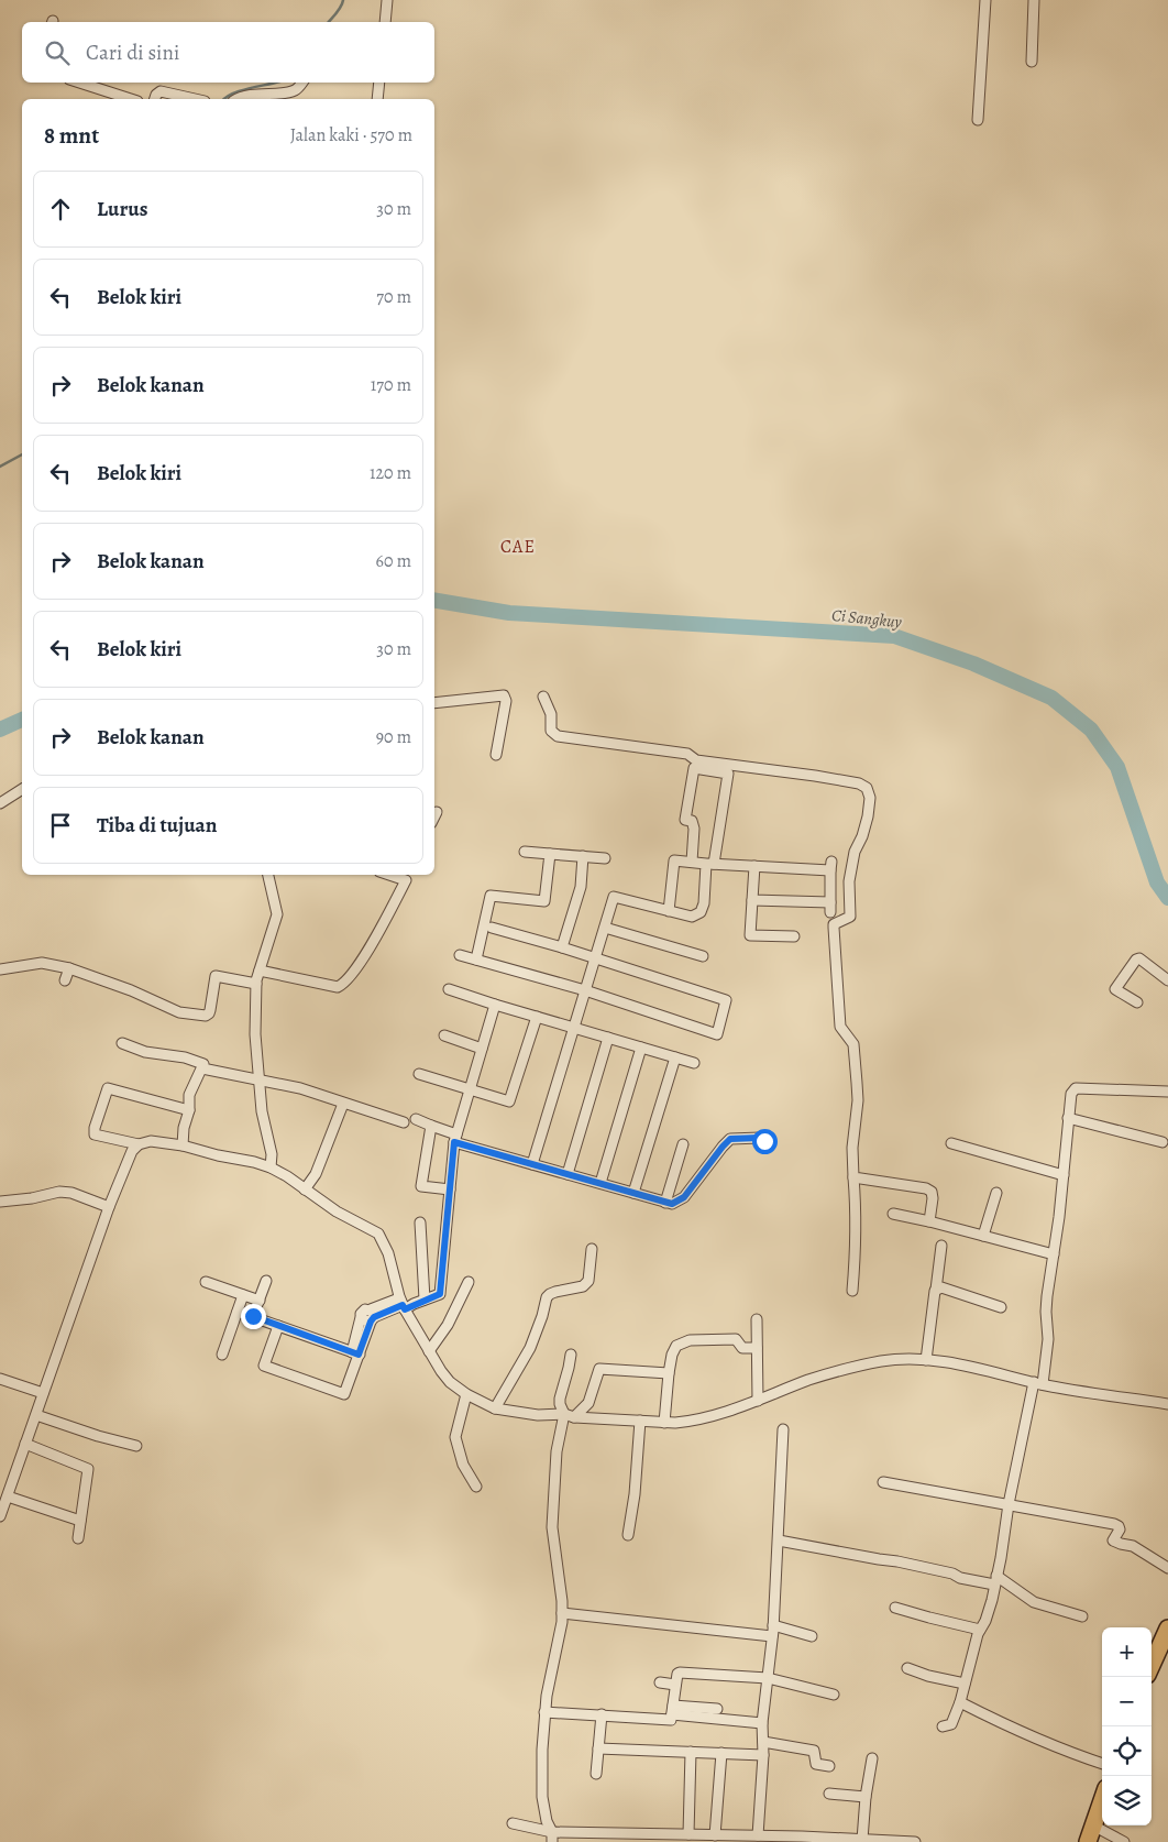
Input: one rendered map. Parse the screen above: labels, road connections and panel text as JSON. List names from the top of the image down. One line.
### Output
{"districts":["CAE"],"water":["Ci Sangkuy"],"page":{"search":"Cari di sini","heading":["8 mnt","Jalan kaki · 570 m"],"list":[["Lurus","30 m"],["Belok kiri","70 m"],["Belok kanan","170 m"],["Belok kiri","120 m"],["Belok kanan","60 m"],["Belok kiri","30 m"],["Belok kanan","90 m"],"Tiba di tujuan"],"map_buttons":["+","−"]}}
